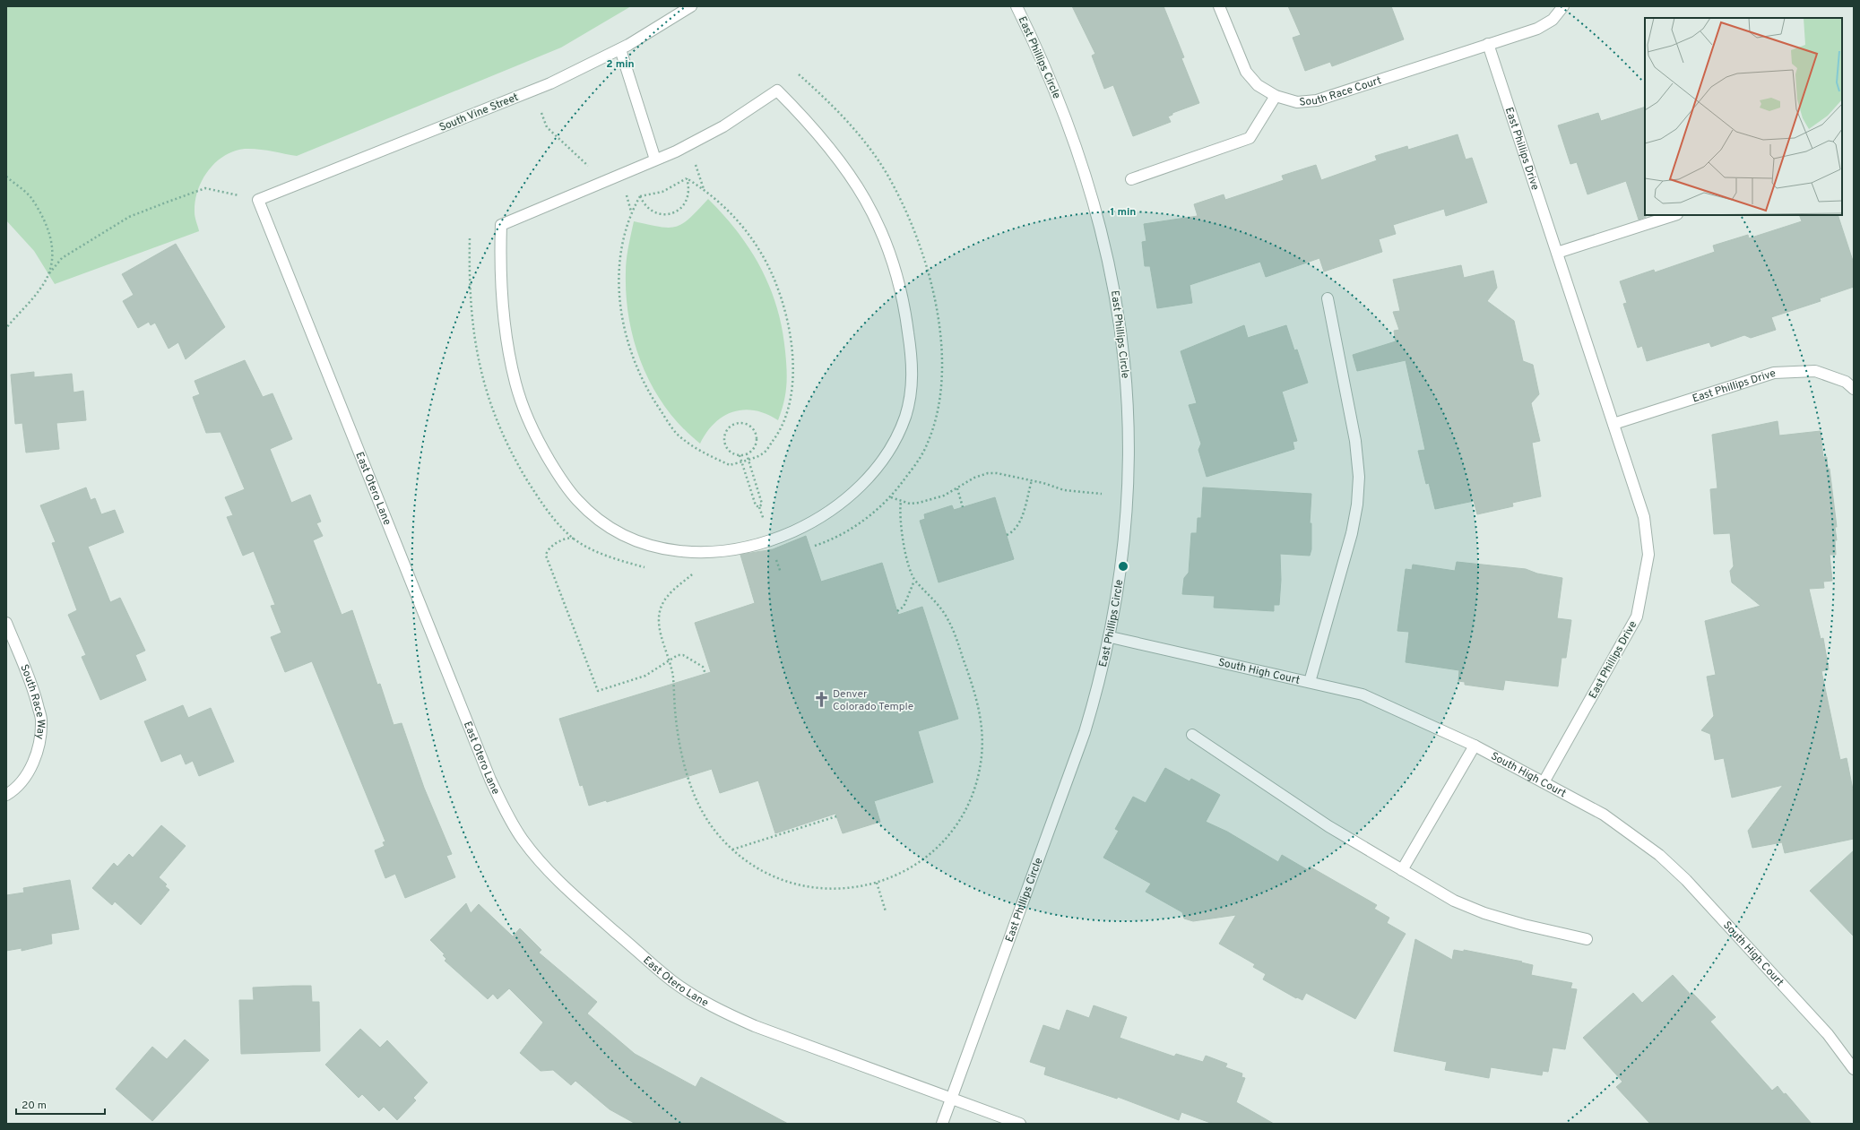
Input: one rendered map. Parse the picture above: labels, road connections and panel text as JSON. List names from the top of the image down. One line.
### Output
{"streets":{"street":["East Phillips Circle","South Race Court","South Vine Street","East Phillips Drive","East Otero Lane","South High Court","South Race Way"]},"crossings":[["East Phillips Circle","East Otero Lane"],["East Phillips Circle","South High Court"],["South Race Court","East Phillips Drive"],["South Vine Street","East Otero Lane"],["East Phillips Drive","South High Court"]],"places":{"church":["Denver Colorado Temple"]},"scale_bar":"20 m","rings":["2 min","1 min"]}
